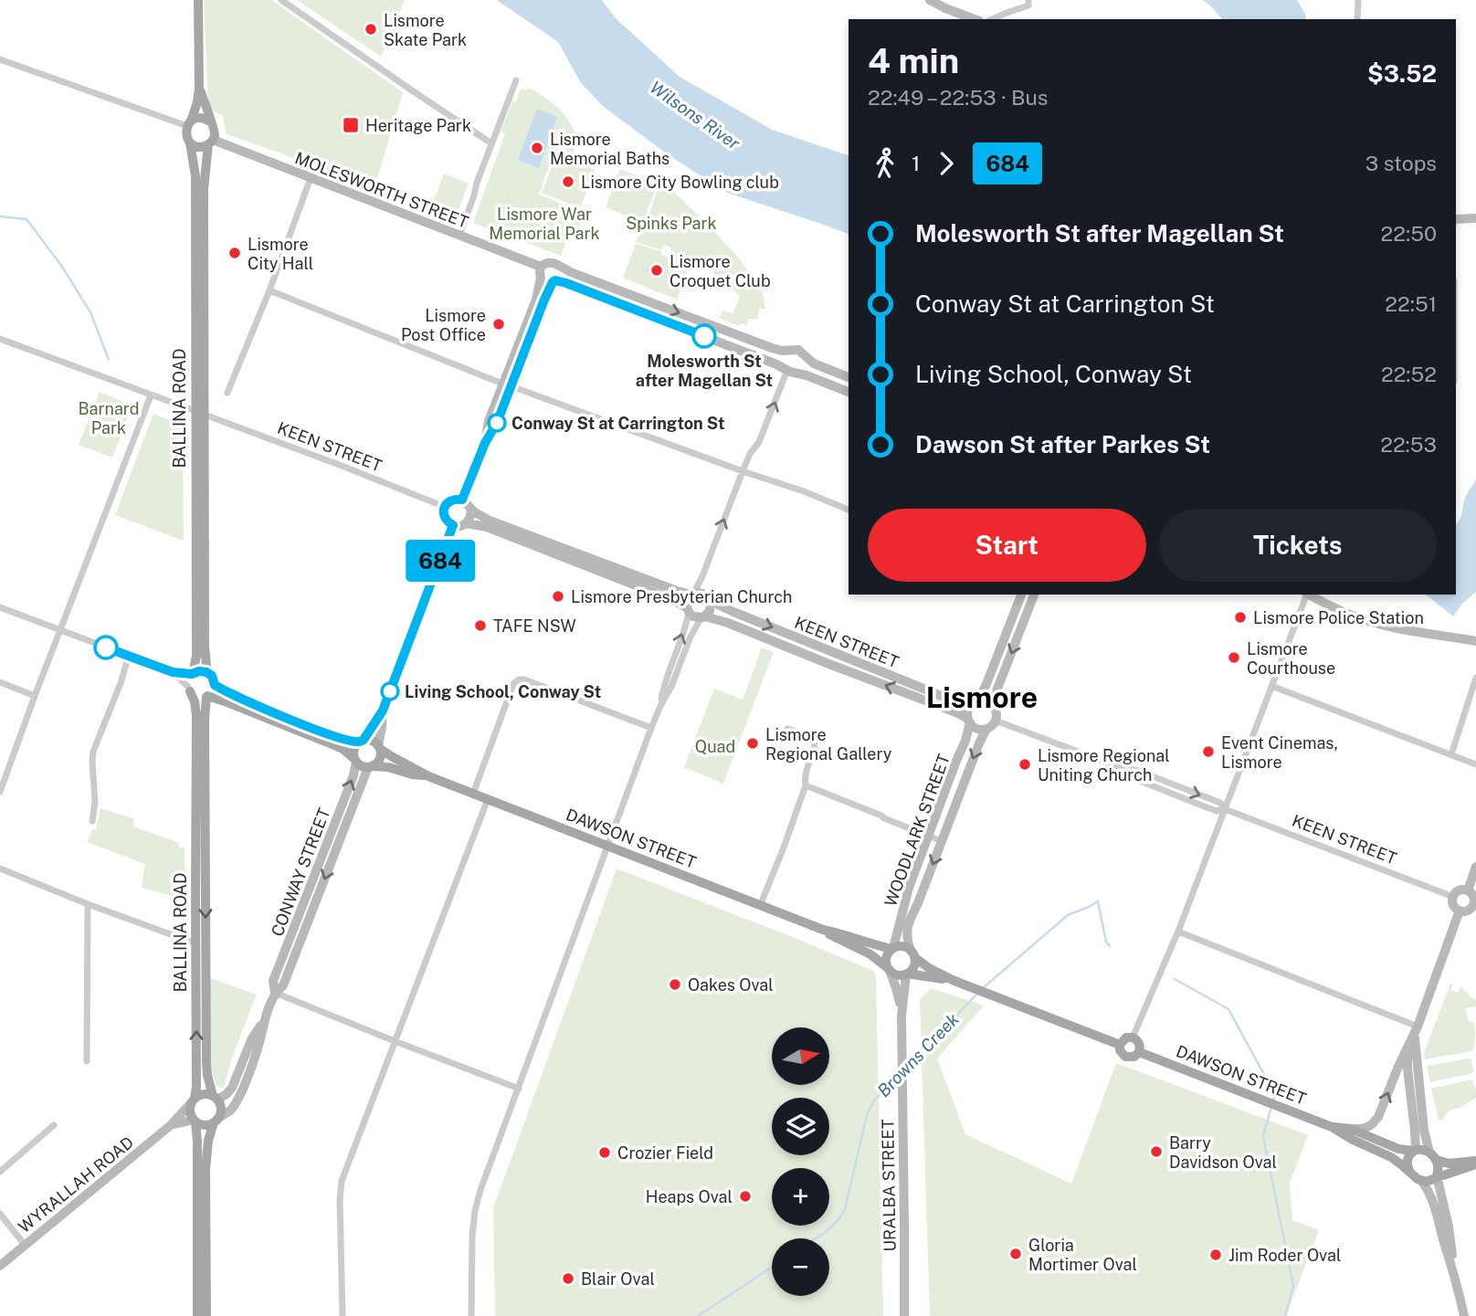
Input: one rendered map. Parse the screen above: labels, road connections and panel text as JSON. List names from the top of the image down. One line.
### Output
{"streets":{"main road":["BALLINA ROAD","DAWSON STREET"],"street":["MOLESWORTH STREET","KEEN STREET","WOODLARK STREET","CONWAY STREET","WYRALLAH ROAD","URALBA STREET"]},"crossings":[["MOLESWORTH STREET","BALLINA ROAD"],["BALLINA ROAD","KEEN STREET"],["BALLINA ROAD","CONWAY STREET"],["BALLINA ROAD","WYRALLAH ROAD"],["KEEN STREET","WOODLARK STREET"],["WOODLARK STREET","DAWSON STREET"],["WOODLARK STREET","URALBA STREET"],["DAWSON STREET","CONWAY STREET"],["DAWSON STREET","URALBA STREET"],["CONWAY STREET","WYRALLAH ROAD"]],"districts":["Lismore"],"water":["Wilsons River","Browns Creek"],"parks":["Lismore War Memorial Park","Spinks Park","Barnard Park","Quad"],"places":{"other":["Lismore Skate Park","Lismore Memorial Baths","Lismore City Bowling club","Lismore City Hall","Lismore Croquet Club","Lismore Post Office","Molesworth St after Magellan St","Conway St at Carrington St","Lismore Presbyterian Church","Lismore Police Station","TAFE NSW","Lismore Courthouse","Living School, Conway St","Lismore Regional Gallery","Event Cinemas, Lismore","Lismore Regional Uniting Church","Oakes Oval","Barry Davidson Oval","Crozier Field","Heaps Oval","Gloria Mortimer Oval","Jim Roder Oval","Blair Oval"],"transit":["Heritage Park"]},"lines":["bus line 684"],"north":"right","page":{"on_map":"684","heading":["4 min","22:49 – 22:53 · Bus","$3.52"],"legs":["1","684","3 stops"],"list":[{"name":"Molesworth St after Magellan St","value":"22:50"},{"name":"Conway St at Carrington St","value":"22:51"},{"name":"Living School, Conway St","value":"22:52"},{"name":"Dawson St after Parkes St","value":"22:53"}],"buttons":["Start","Tickets"],"map_buttons":["+","−"]}}
